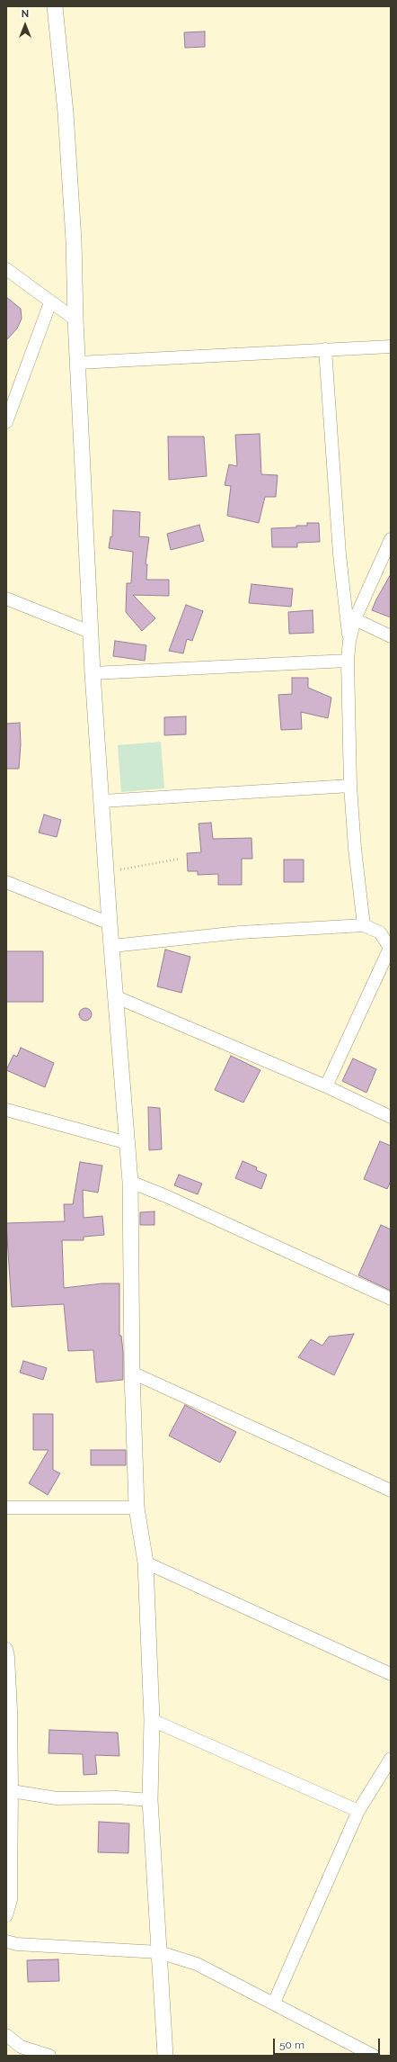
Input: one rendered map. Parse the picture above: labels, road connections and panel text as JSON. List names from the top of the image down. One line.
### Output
{"scale_bar":"50 m","north":"top"}
